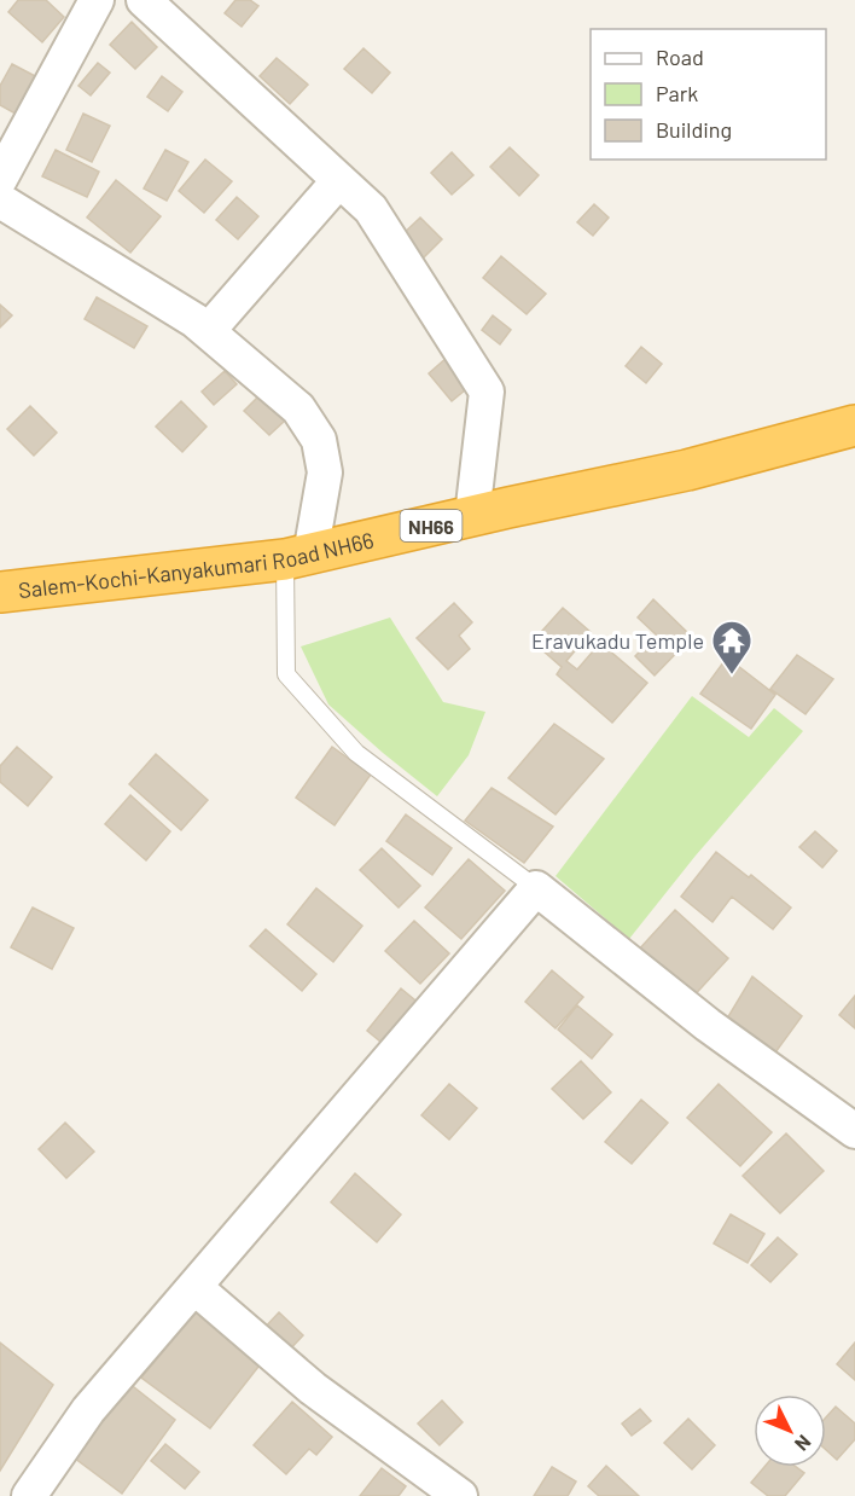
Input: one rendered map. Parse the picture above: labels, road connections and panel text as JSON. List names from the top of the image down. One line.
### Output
{"streets":{"highway":["NH66","Salem-Kochi-Kanyakumari Road NH66"]},"places":{"temple":["Eravukadu Temple"]},"legend":["Road","Park","Building"],"north":"bottom right"}
